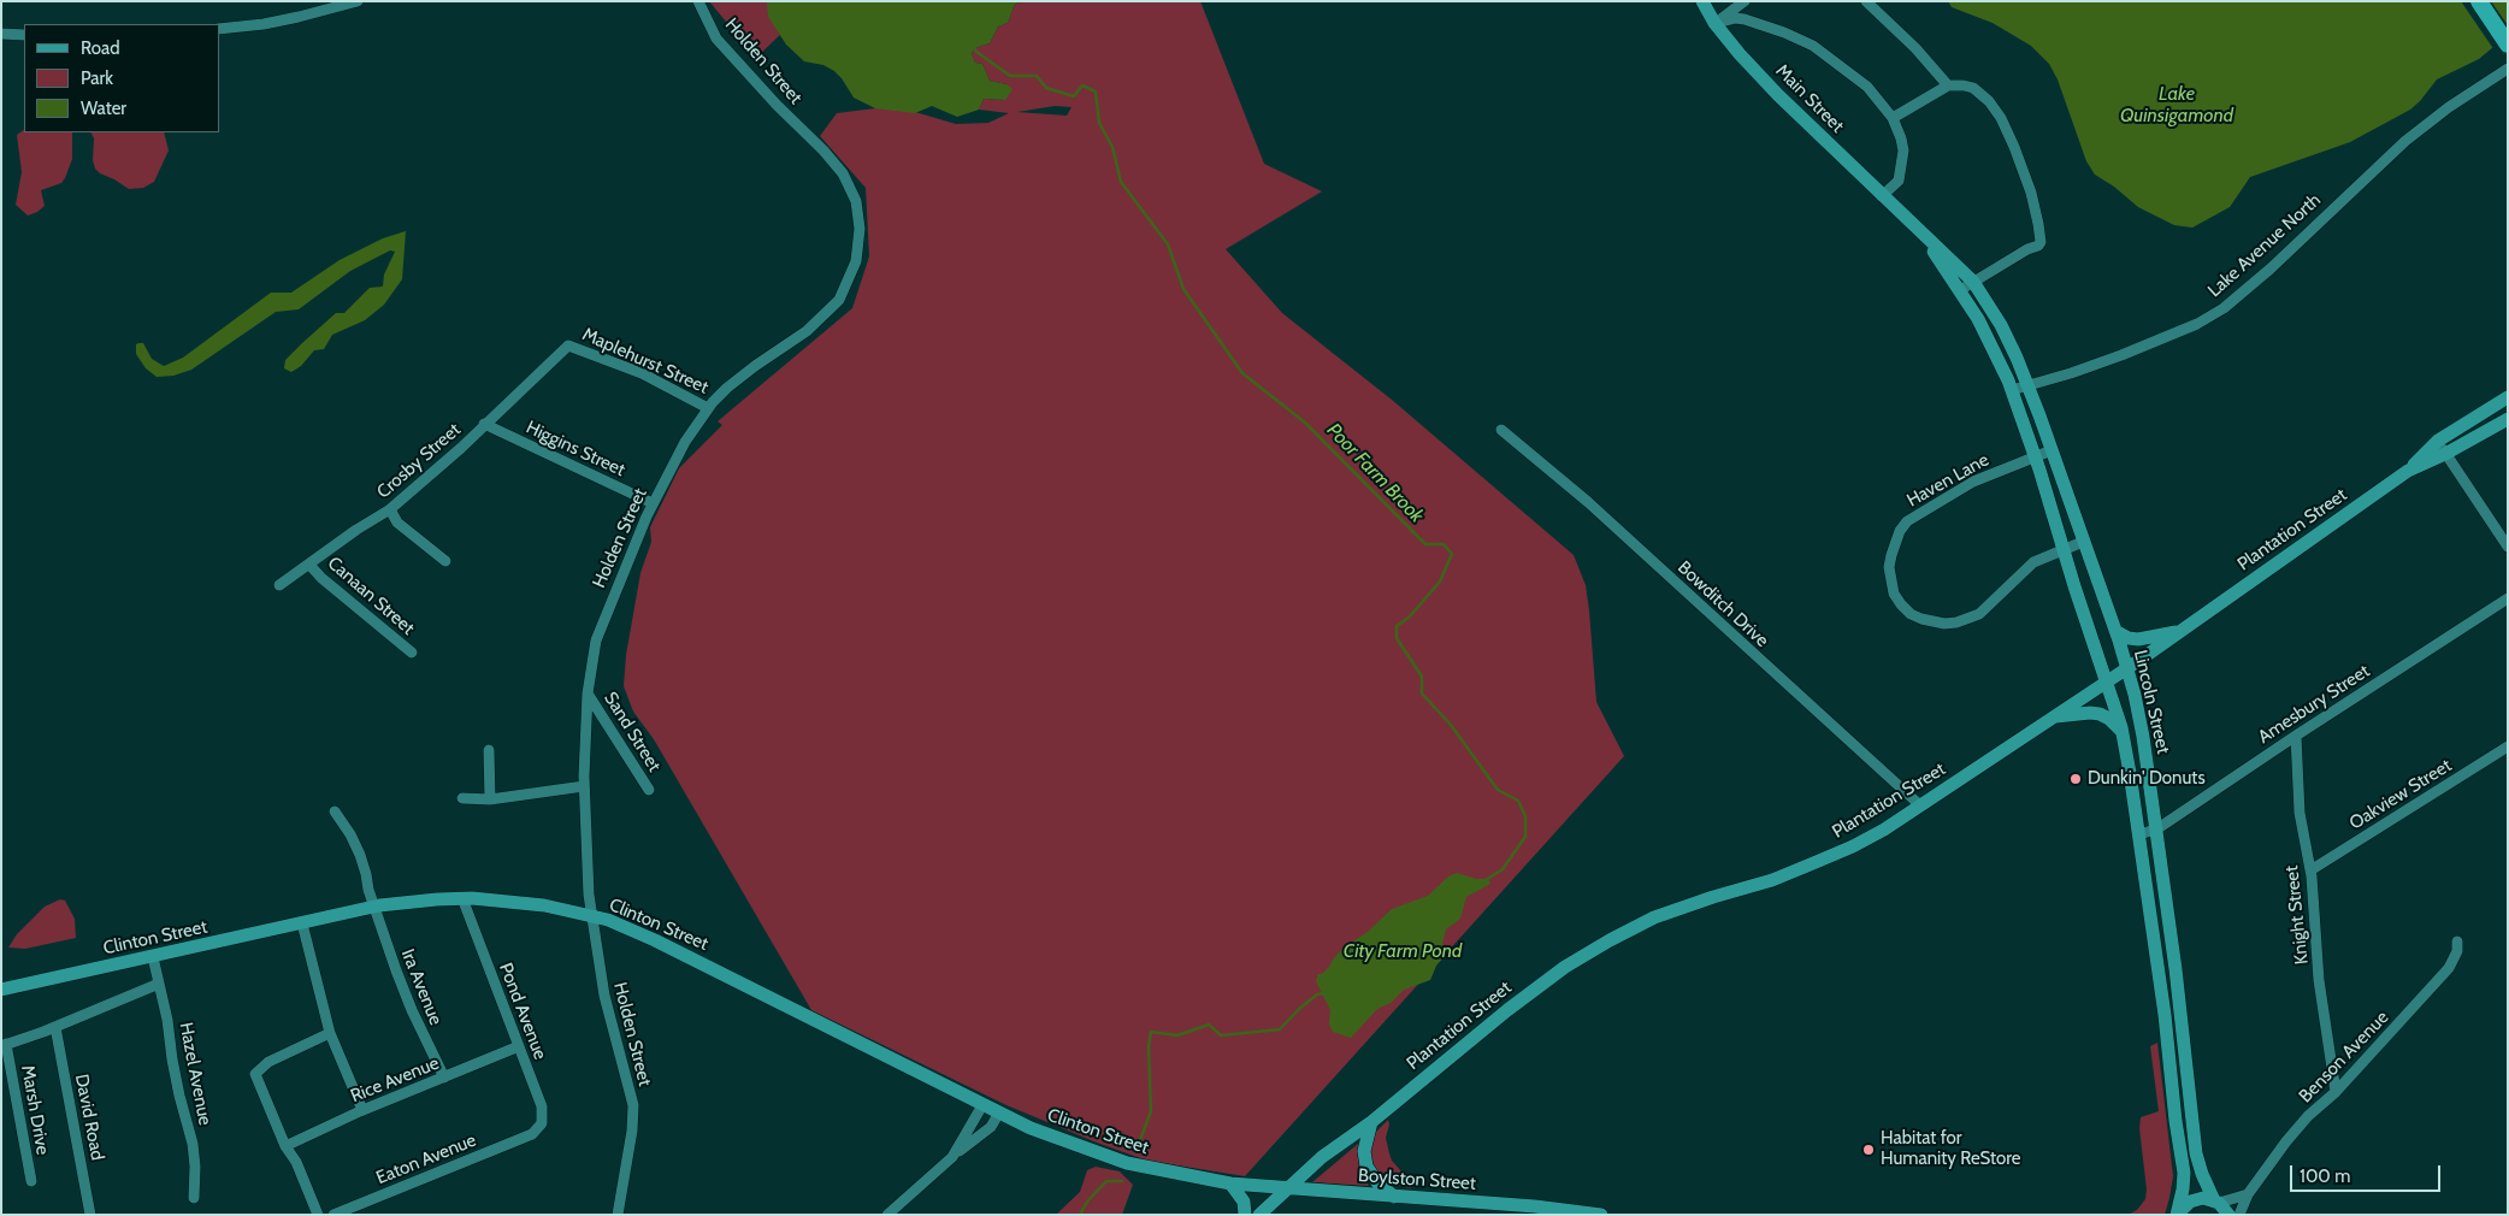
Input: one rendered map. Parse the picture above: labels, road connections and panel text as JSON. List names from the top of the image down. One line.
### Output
{"streets":{"main road":["Main Street","Plantation Street","Lincoln Street","Clinton Street","Boylston Street"],"street":["Holden Street","Lake Avenue North","Maplehurst Street","Higgins Street","Crosby Street","Haven Lane","Canaan Street","Bowditch Drive","Amesbury Street","Sand Street","Oakview Street","Knight Street","Ira Avenue","Pond Avenue","Benson Avenue","Hazel Avenue","Rice Avenue","Marsh Drive","David Road","Eaton Avenue"]},"crossings":[["Holden Street","Maplehurst Street"],["Holden Street","Higgins Street"],["Holden Street","Sand Street"],["Holden Street","Clinton Street"],["Main Street","Lincoln Street"],["Lake Avenue North","Lincoln Street"],["Maplehurst Street","Crosby Street"],["Higgins Street","Crosby Street"],["Crosby Street","Canaan Street"],["Haven Lane","Lincoln Street"],["Plantation Street","Bowditch Drive"],["Plantation Street","Lincoln Street"],["Plantation Street","Boylston Street"],["Lincoln Street","Amesbury Street"],["Amesbury Street","Knight Street"],["Oakview Street","Knight Street"],["Knight Street","Benson Avenue"],["Clinton Street","Ira Avenue"],["Clinton Street","Pond Avenue"],["Clinton Street","Hazel Avenue"],["Clinton Street","Boylston Street"],["Ira Avenue","Rice Avenue"],["Pond Avenue","Rice Avenue"],["Pond Avenue","Eaton Avenue"]],"water":["Lake Quinsigamond","Poor Farm Brook","City Farm Pond"],"places":["Dunkin' Donuts","Habitat for Humanity ReStore"],"legend":["Road","Park","Water"],"scale_bar":"100 m"}
